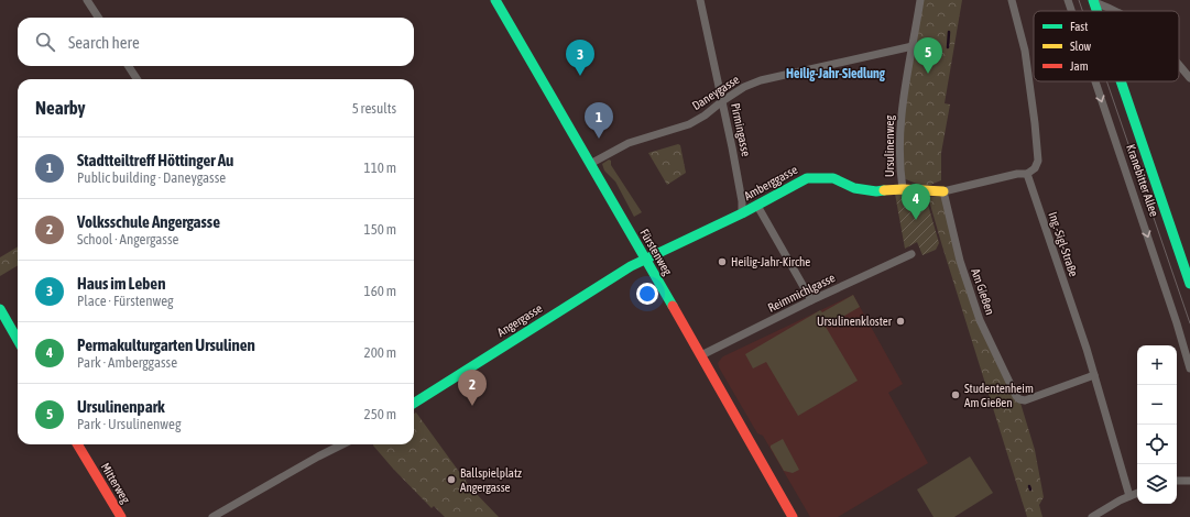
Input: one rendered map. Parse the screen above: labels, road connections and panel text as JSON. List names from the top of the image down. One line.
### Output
{"streets":{"street":["Daneygasse","Pirmingasse","Ursulinenweg","Kranebitter Allee","Amberggasse","Ing.-Sigl-Straße","Fürstenweg","Am Gießen","Reimmichlgasse","Angergasse","Mitterweg"]},"crossings":[["Daneygasse","Pirmingasse"],["Daneygasse","Ursulinenweg"],["Daneygasse","Fürstenweg"],["Pirmingasse","Amberggasse"],["Ursulinenweg","Amberggasse"],["Amberggasse","Fürstenweg"],["Amberggasse","Am Gießen"],["Amberggasse","Angergasse"],["Ing.-Sigl-Straße","Am Gießen"],["Fürstenweg","Reimmichlgasse"],["Fürstenweg","Angergasse"]],"districts":["Heilig-Jahr-Siedlung"],"places":["Heilig-Jahr-Kirche","Ursulinenkloster","Studentenheim Am Gießen","Ballspielplatz Angergasse"],"legend":["Fast","Slow","Jam"],"page":{"search":"Search here","pins":["5","3","1","4","2"],"heading":["Nearby","5 results"],"list":[{"mark":"1","name":"Stadtteiltreff Höttinger Au","note":"Public building · Daneygasse","value":"110 m"},{"mark":"2","name":"Volksschule Angergasse","note":"School · Angergasse","value":"150 m"},{"mark":"3","name":"Haus im Leben","note":"Place · Fürstenweg","value":"160 m"},{"mark":"4","name":"Permakulturgarten Ursulinen","note":"Park · Amberggasse","value":"200 m"},{"mark":"5","name":"Ursulinenpark","note":"Park · Ursulinenweg","value":"250 m"}],"map_buttons":["+","−"]}}
